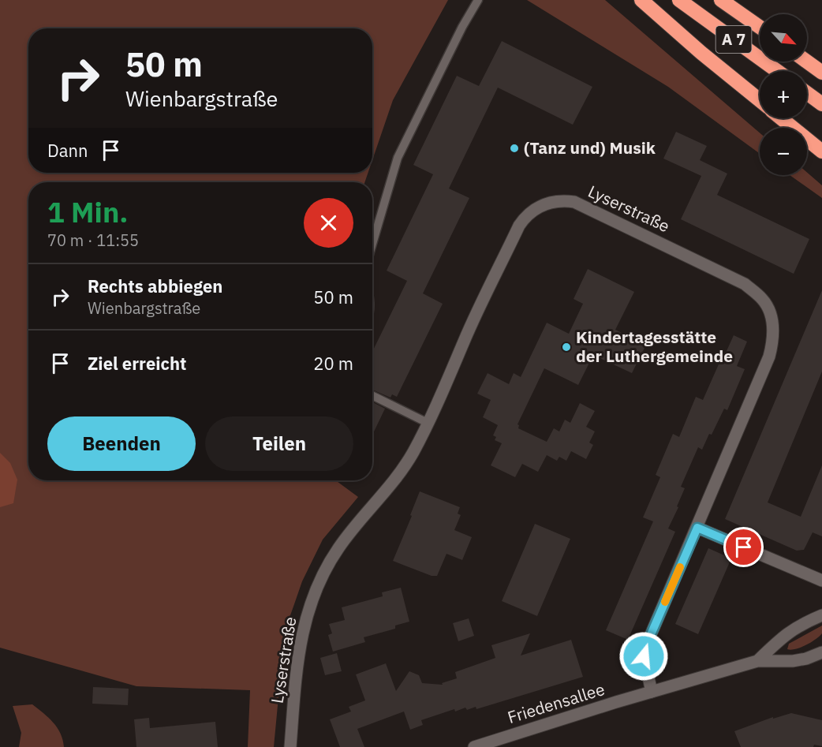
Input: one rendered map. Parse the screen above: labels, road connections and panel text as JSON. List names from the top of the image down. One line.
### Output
{"streets":{"highway":["A 7"],"street":["Lyserstraße","Friedensallee"]},"crossings":[["Lyserstraße","Friedensallee"]],"places":["(Tanz und) Musik","Kindertagesstätte der Luthergemeinde"],"north":"bottom right","page":{"map_buttons":["+","−"],"turn":["50 m","Wienbargstraße"],"then":"Dann","heading":["1 Min.","70 m · 11:55"],"list":[{"name":"Rechts abbiegen","note":"Wienbargstraße","value":"50 m"},{"name":"Ziel erreicht","value":"20 m"}],"buttons":["Beenden","Teilen"]}}
